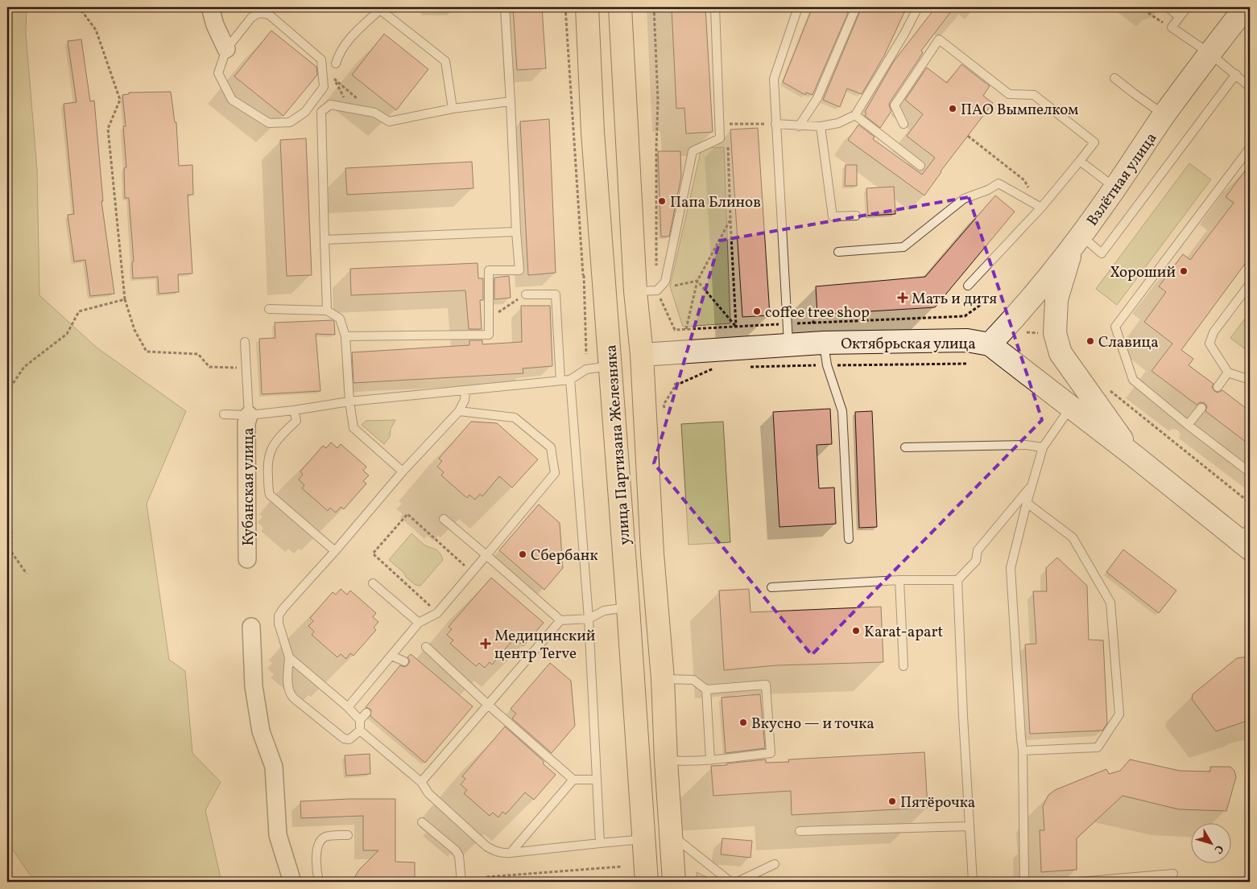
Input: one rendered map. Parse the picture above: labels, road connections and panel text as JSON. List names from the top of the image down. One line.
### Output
{"streets":{"main road":["Взлётная улица","Октябрьская улица","улица Партизана Железняка"],"street":["Кубанская улица"]},"crossings":[["Взлётная улица","Октябрьская улица"],["Октябрьская улица","улица Партизана Железняка"]],"places":{"other":["ПАО Вымпелком","Папа Блинов","Хороший","coffee tree shop","Славица","Сбербанк","Karat-apart","Вкусно — и точка","Пятёрочка"],"health":["Мать и дитя","Медицинский центр Terve"]},"north":"bottom right"}
